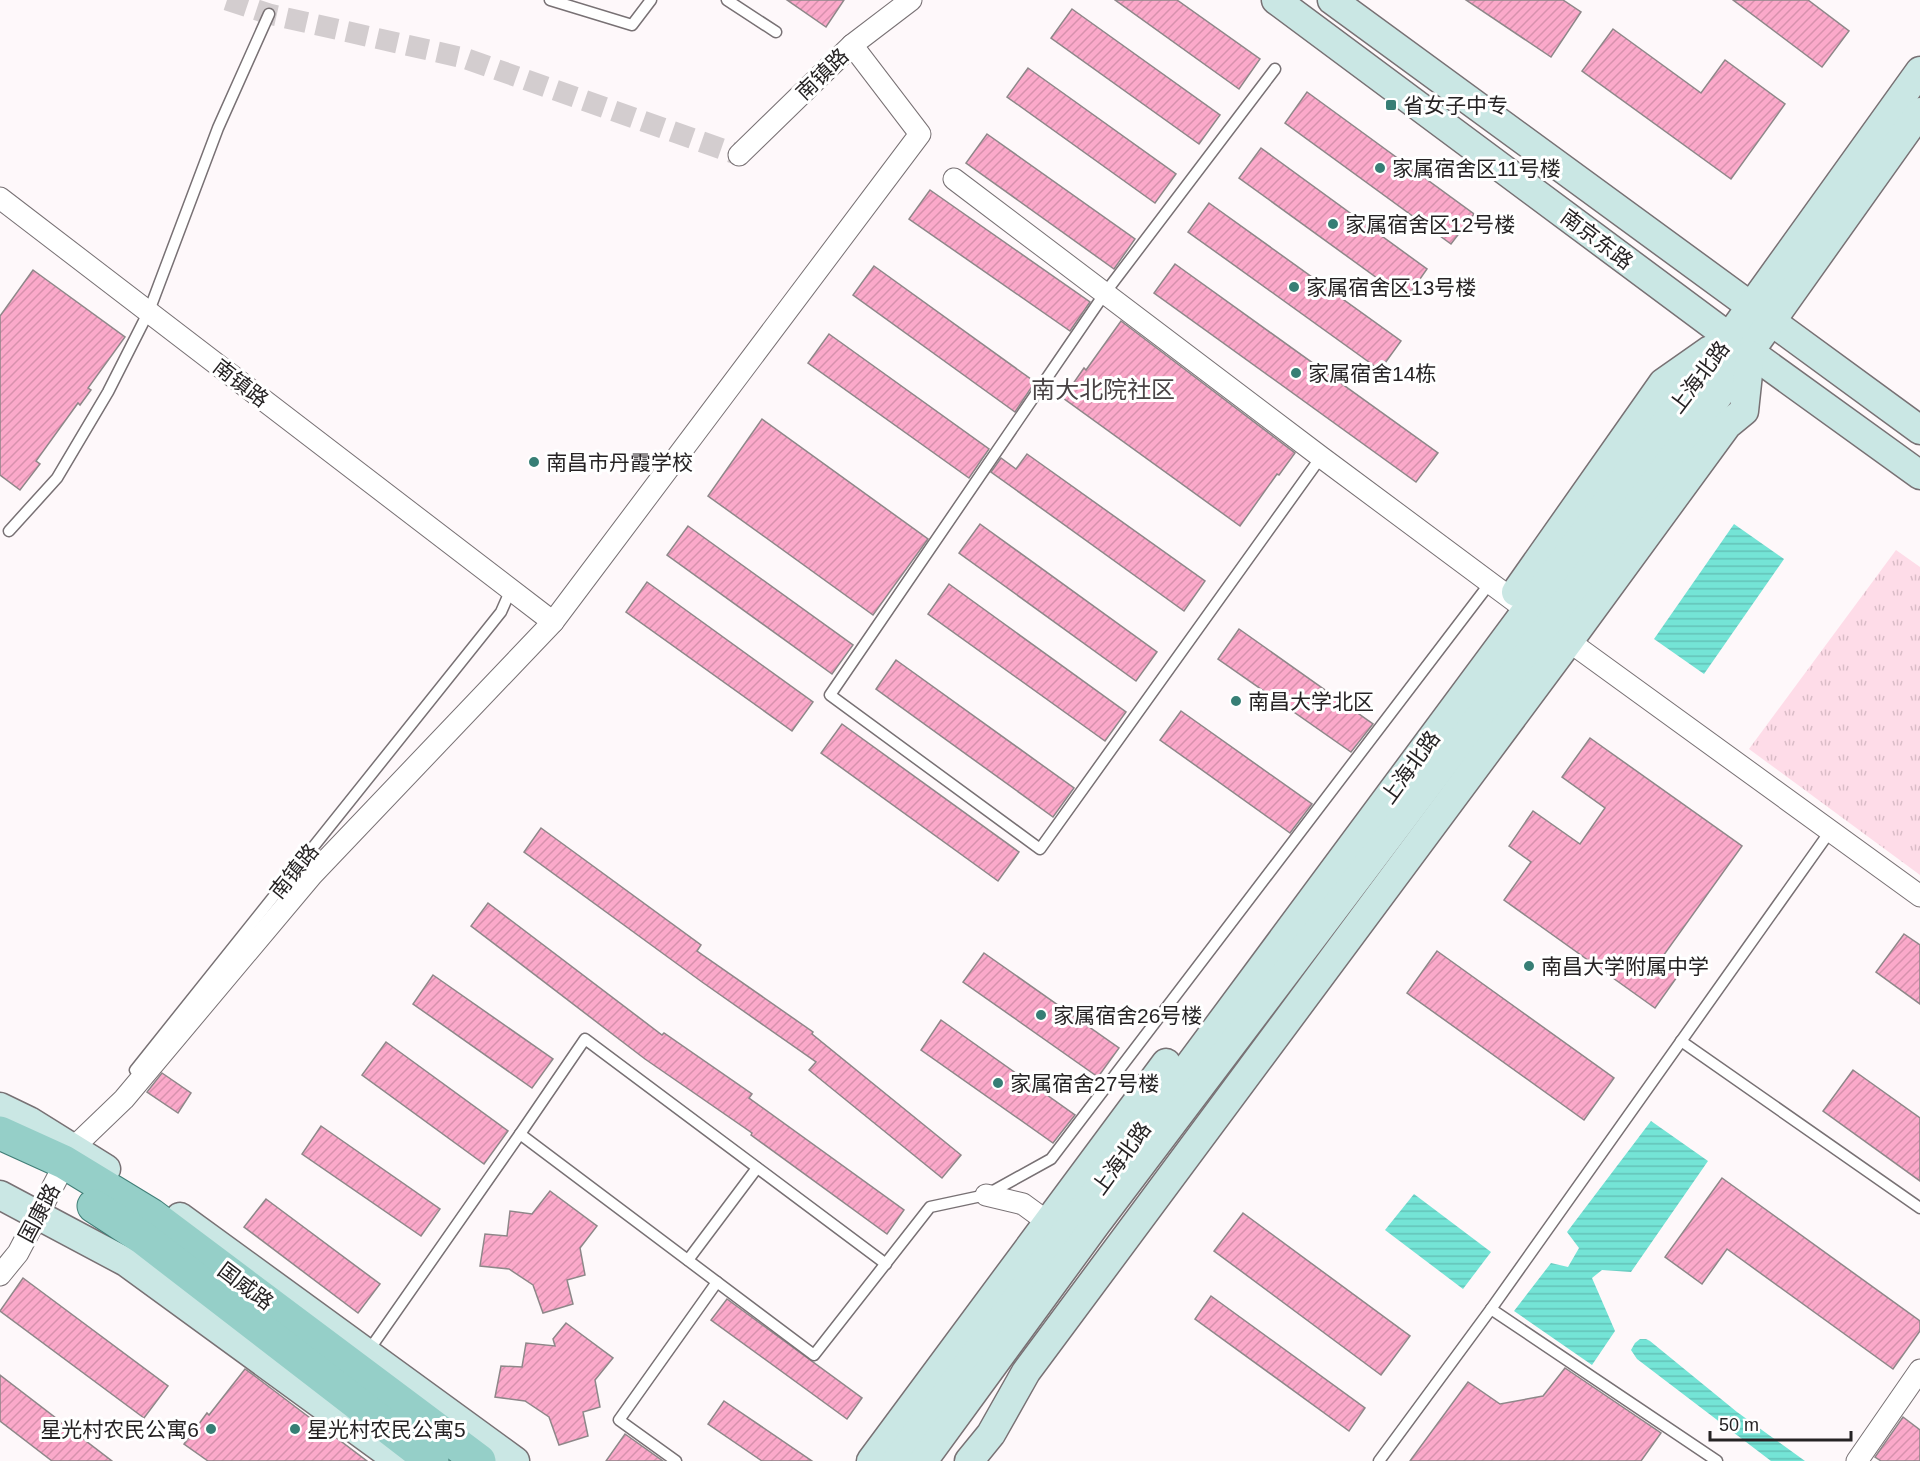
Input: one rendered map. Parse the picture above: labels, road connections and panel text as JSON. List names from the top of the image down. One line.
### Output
{"streets":{"main road":["南京东路","上海北路","国威路"],"street":["南镇路","国康路"]},"crossings":[["南镇路","国康路"],["南镇路","国威路"],["南京东路","上海北路"],["国康路","国威路"]],"districts":["南大北院社区"],"places":{"transit":["省女子中专"],"other":["家属宿舍区11号楼","家属宿舍区12号楼","家属宿舍区13号楼","家属宿舍14栋","南昌市丹霞学校","南昌大学北区","南昌大学附属中学","家属宿舍26号楼","家属宿舍27号楼","星光村农民公寓6","星光村农民公寓5"]},"scale_bar":"50 m"}
